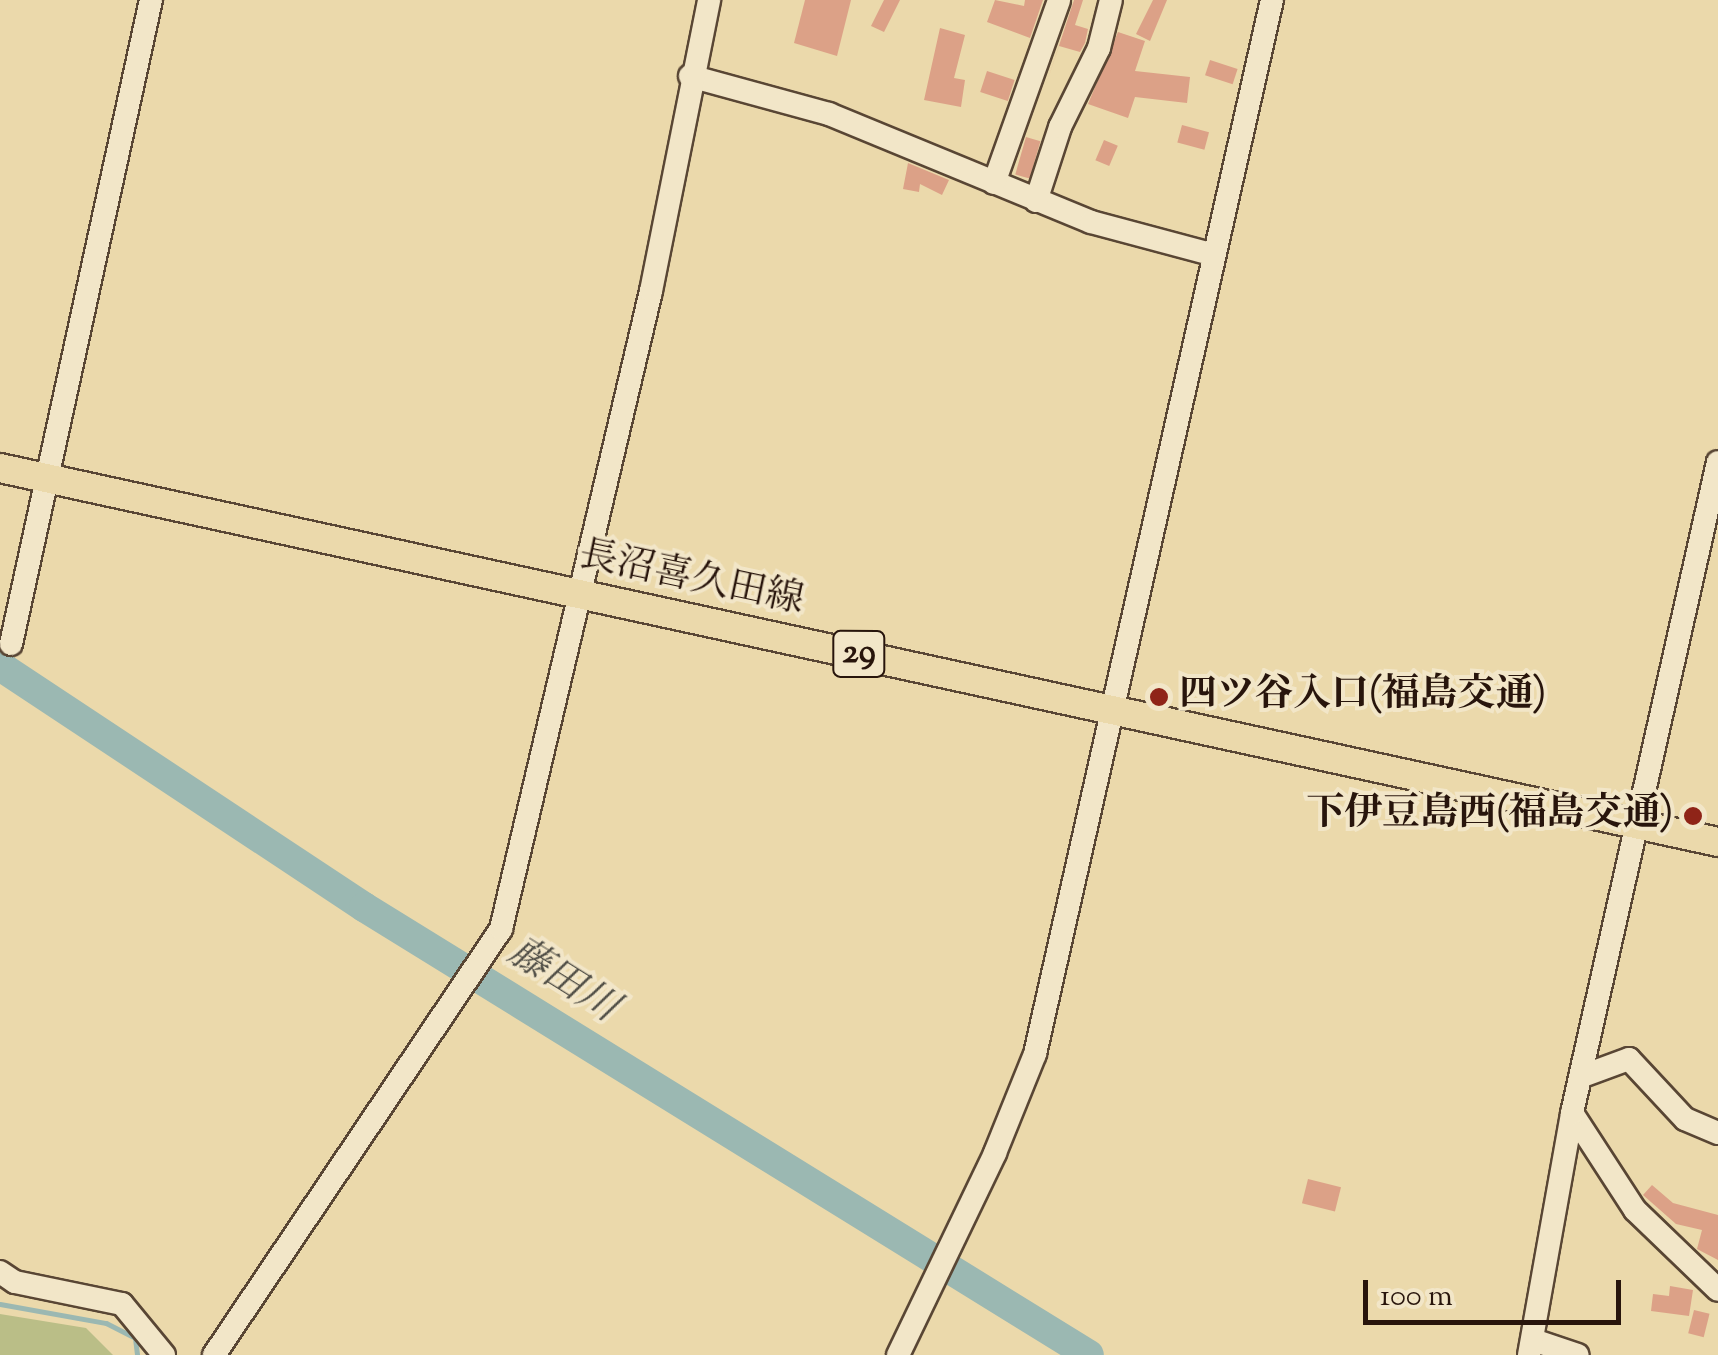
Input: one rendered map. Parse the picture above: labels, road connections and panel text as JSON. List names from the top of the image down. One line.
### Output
{"streets":{"main road":["長沼喜久田線","29"]},"water":["藤田川"],"places":["四ツ谷入口(福島交通)","下伊豆島西(福島交通)"],"scale_bar":"100 m"}
